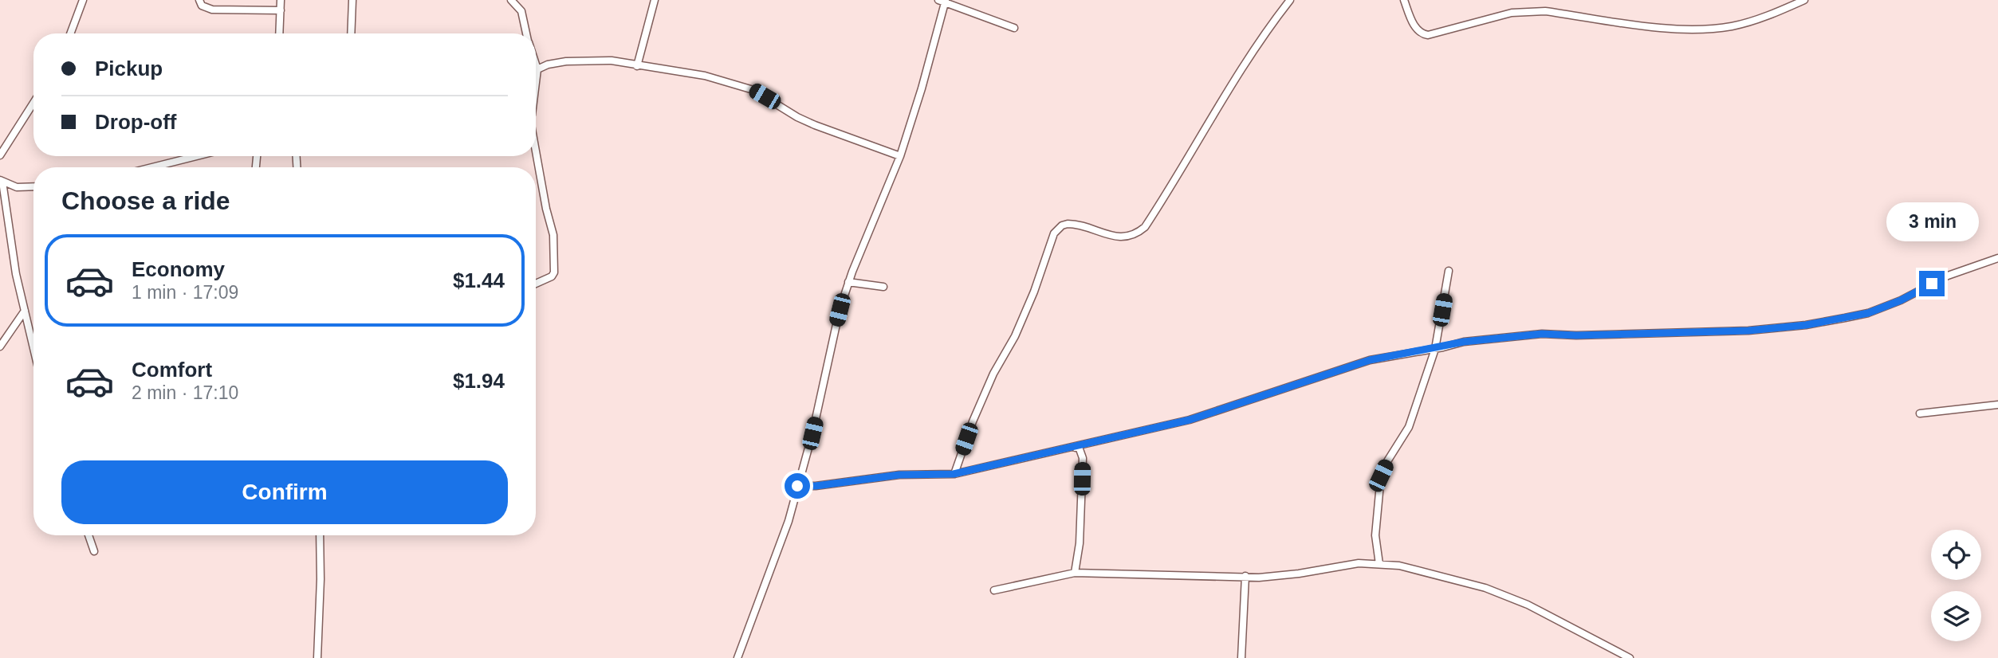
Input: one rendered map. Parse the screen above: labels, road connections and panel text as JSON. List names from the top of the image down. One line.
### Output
{"page":{"banner":["Pickup","Drop-off"],"heading":"Choose a ride","bubble":"3 min","list":[{"name":"Economy","note":"1 min · 17:09","value":"$1.44"},{"name":"Comfort","note":"2 min · 17:10","value":"$1.94"}],"buttons":"Confirm"}}
